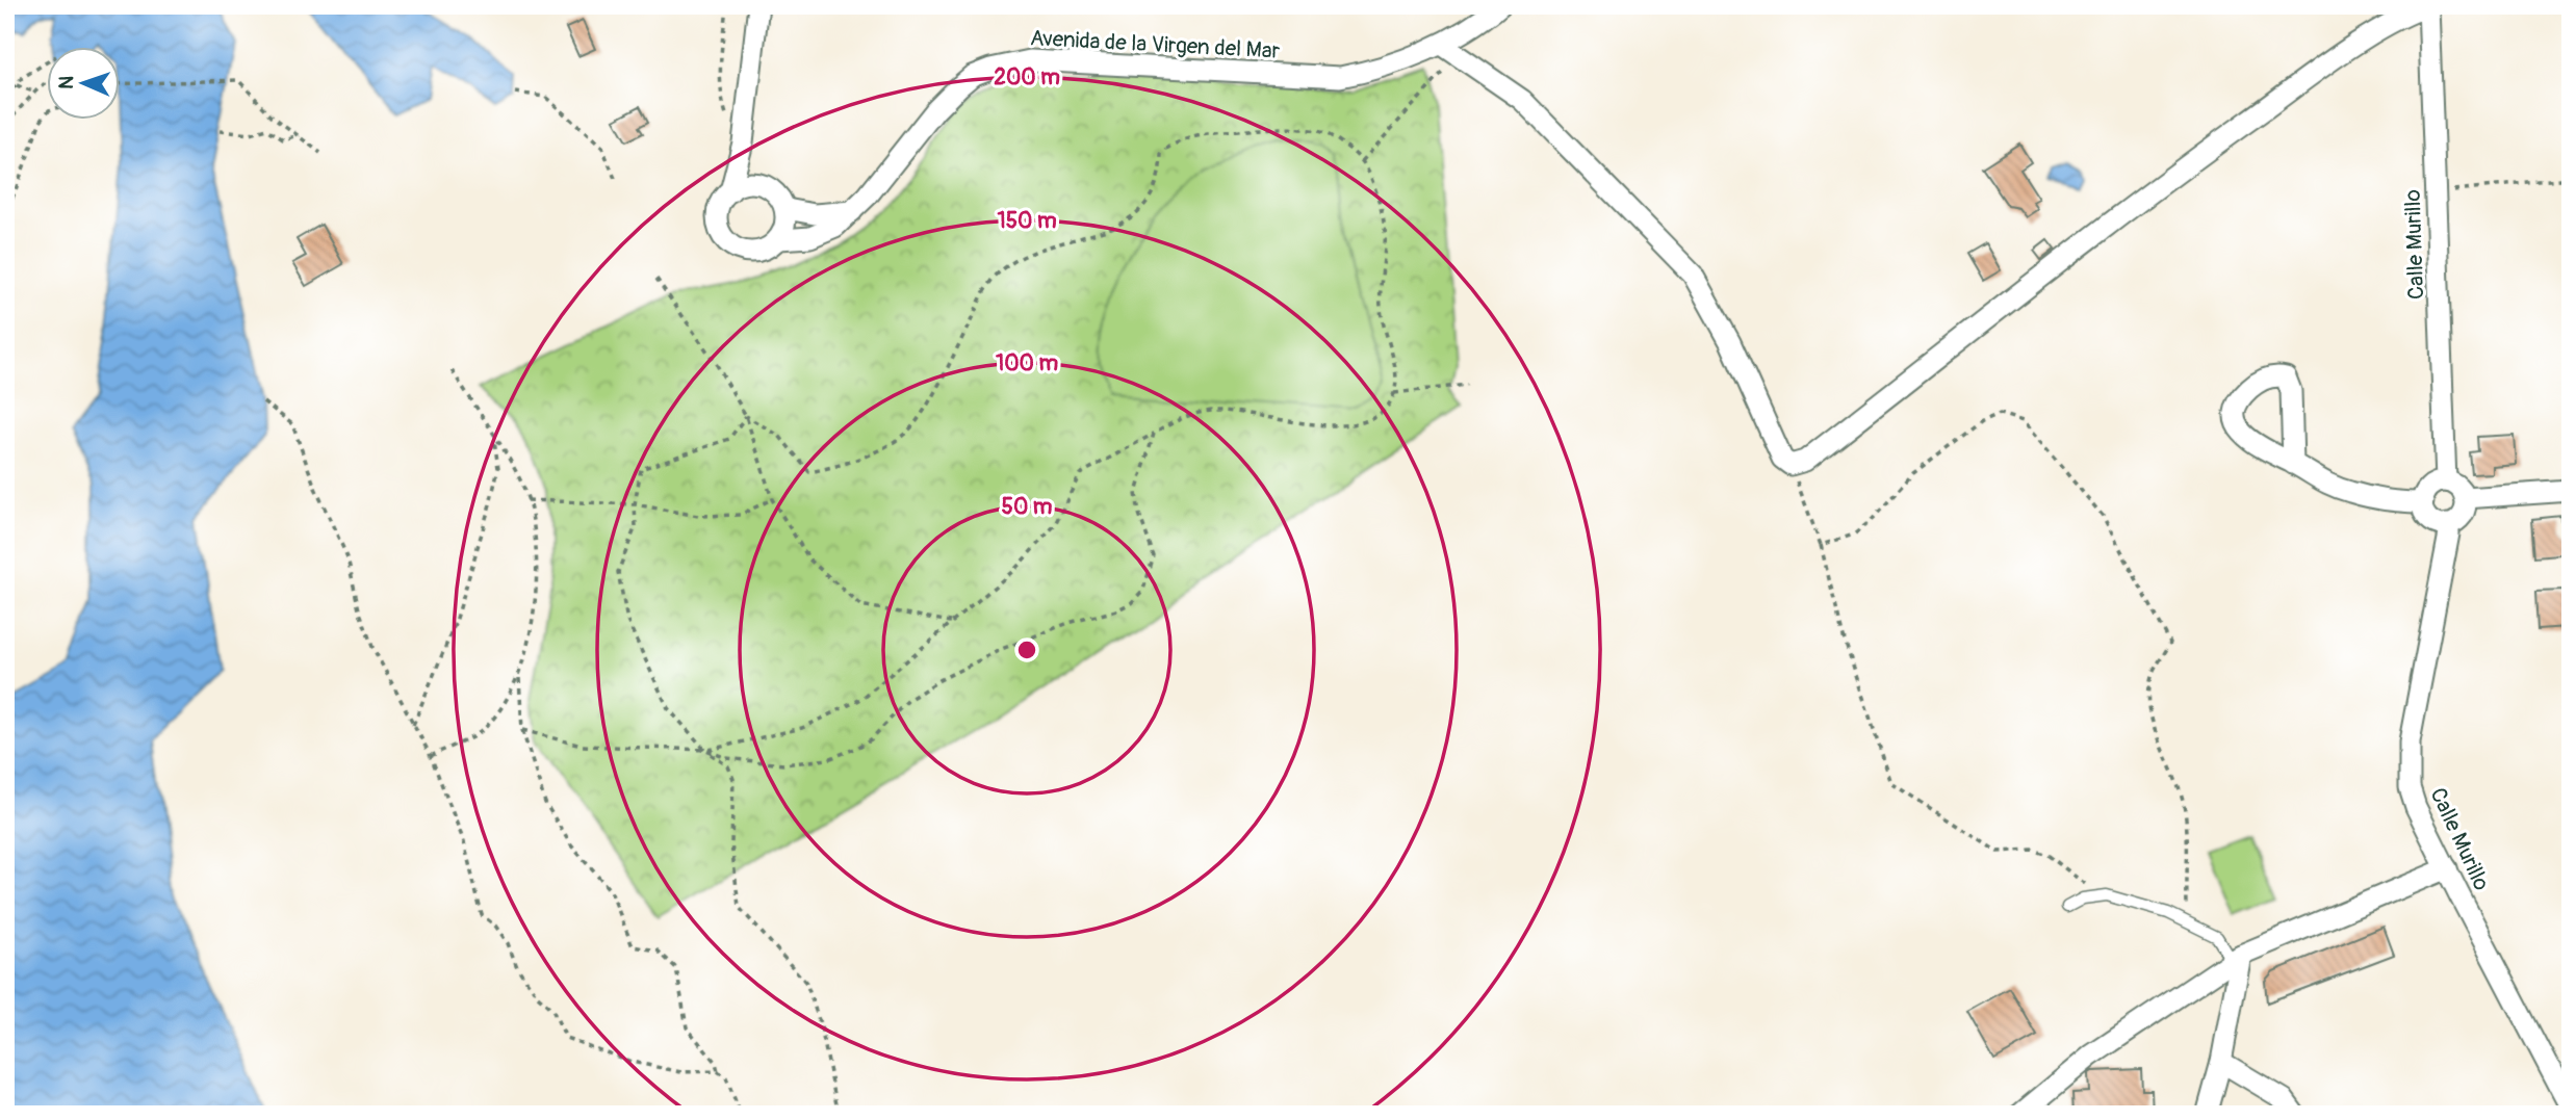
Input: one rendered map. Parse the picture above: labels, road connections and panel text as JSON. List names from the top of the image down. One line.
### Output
{"streets":{"street":["Avenida de la Virgen del Mar","Calle Murillo"]},"north":"left","rings":["200 m","150 m","100 m","50 m"]}
